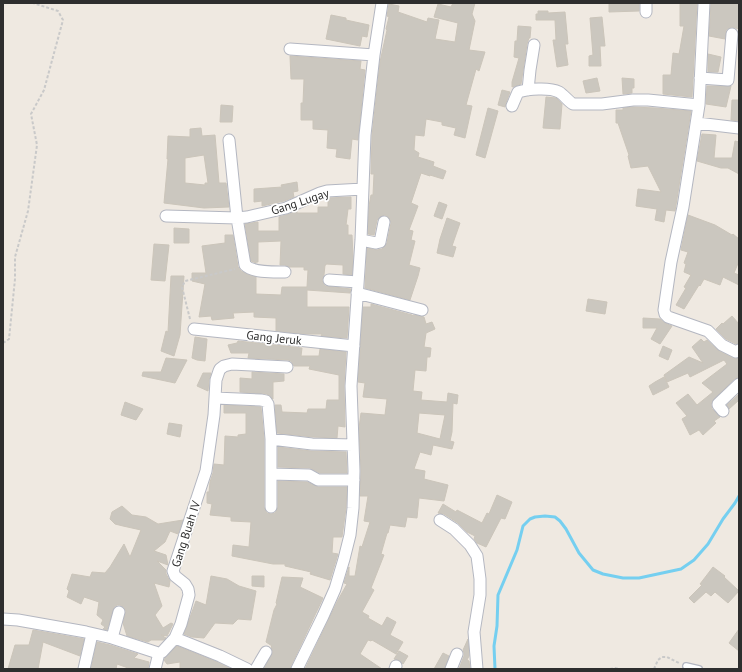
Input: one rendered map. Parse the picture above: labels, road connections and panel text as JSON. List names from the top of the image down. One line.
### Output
{"streets":{"street":["Gang Lugay","Gang Jeruk","Gang Buah IV"]}}
